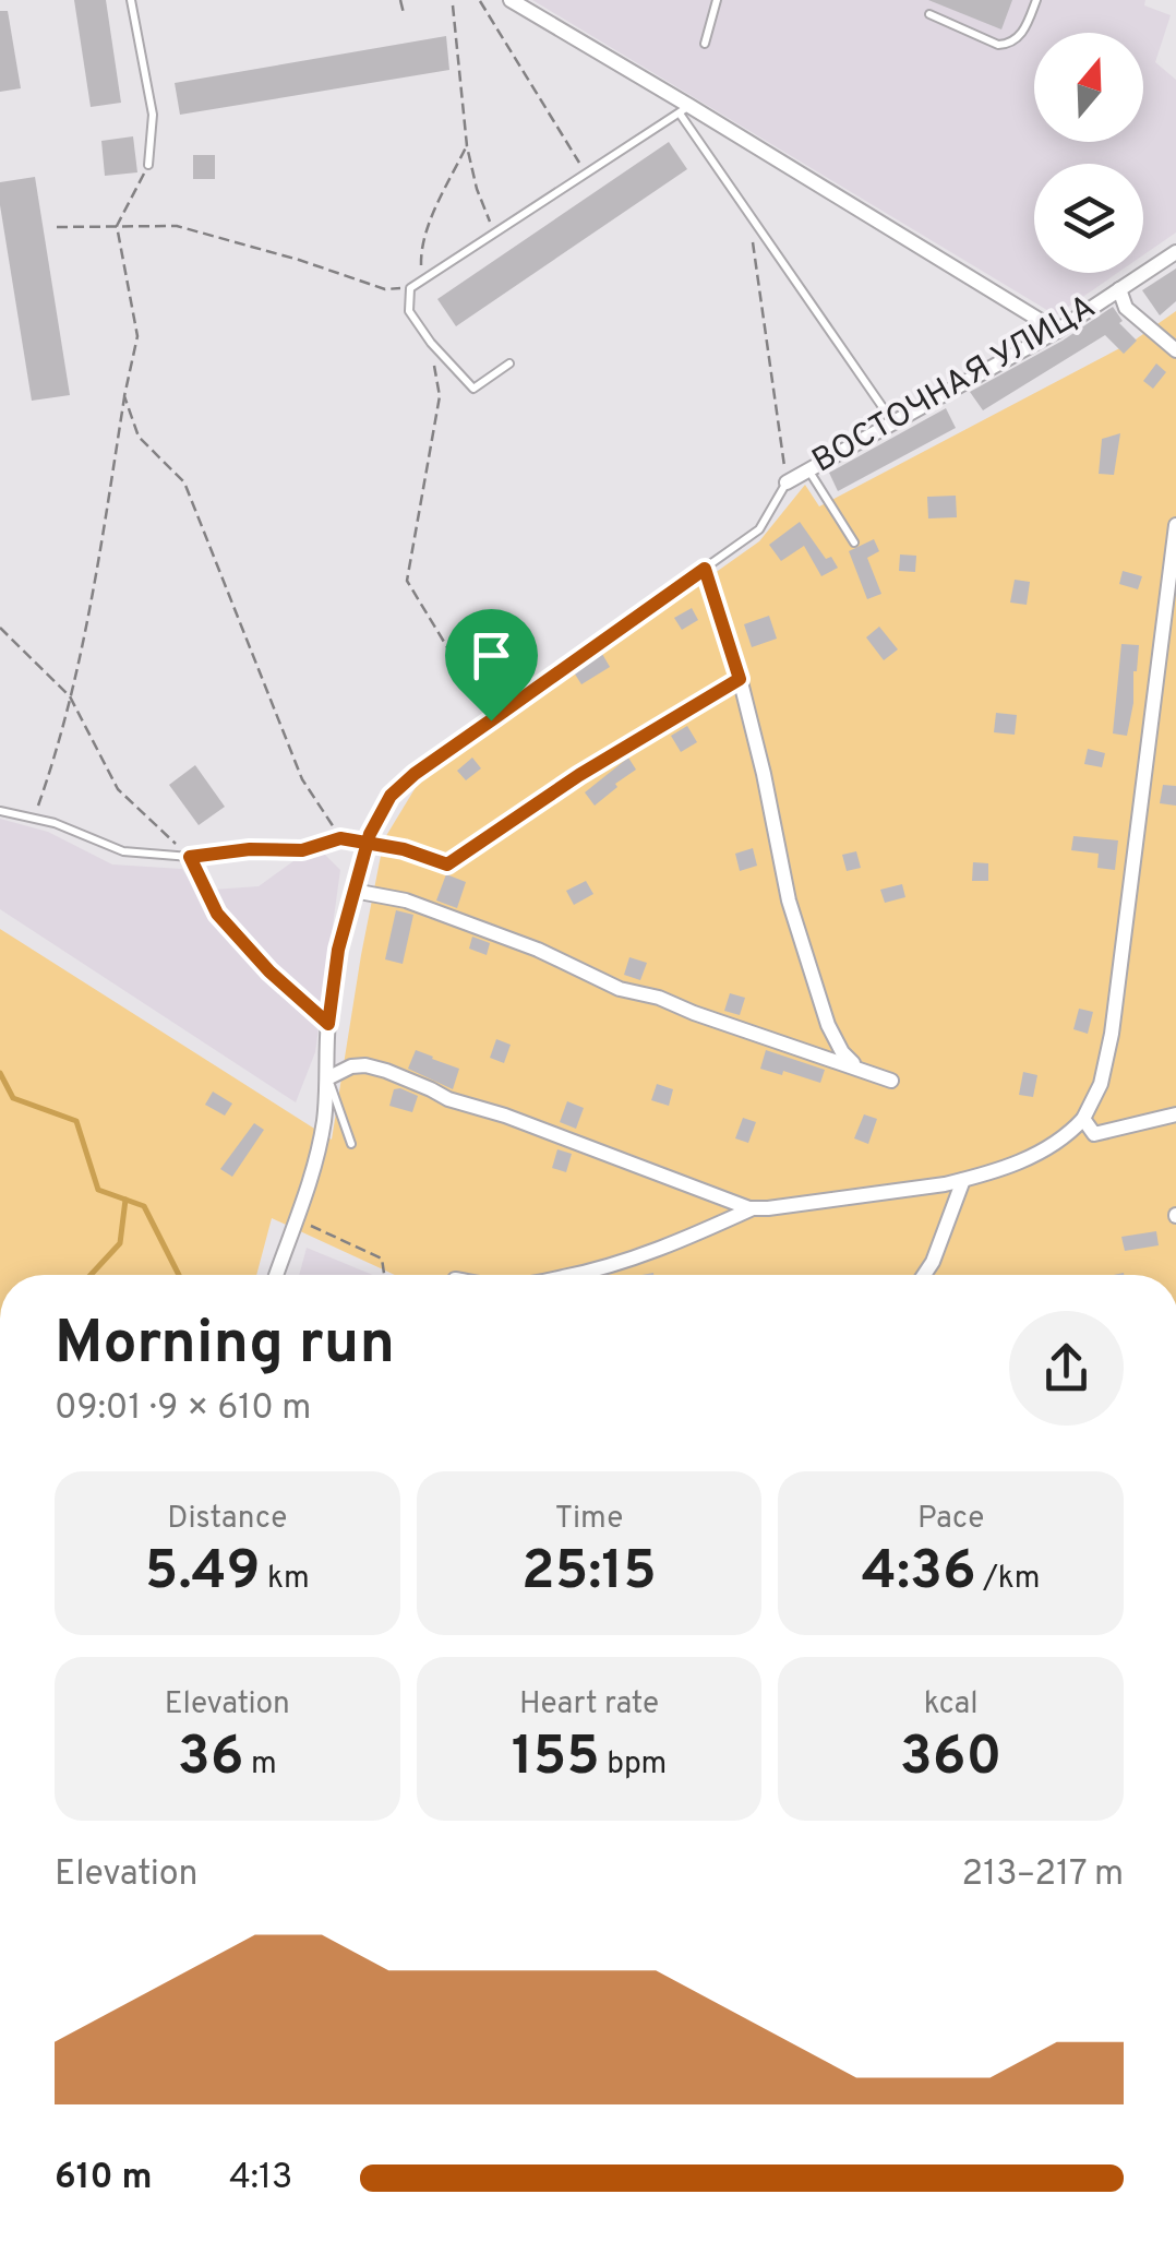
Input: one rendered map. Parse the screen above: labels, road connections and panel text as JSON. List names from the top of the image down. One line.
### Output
{"streets":{"street":["ВОСТОЧНАЯ УЛИЦА"]},"north":"top","page":{"heading":["Morning run","09:01 · 9 × 610 m"],"stats":[["Distance","5.49 km"],["Time","25:15"],["Pace","4:36 /km"],["Elevation","36 m"],["Heart rate","155 bpm"],["kcal","360"]],"chart":["Elevation","213–217 m"],"list":[{"name":"610 m","note":"4:13"}]}}
